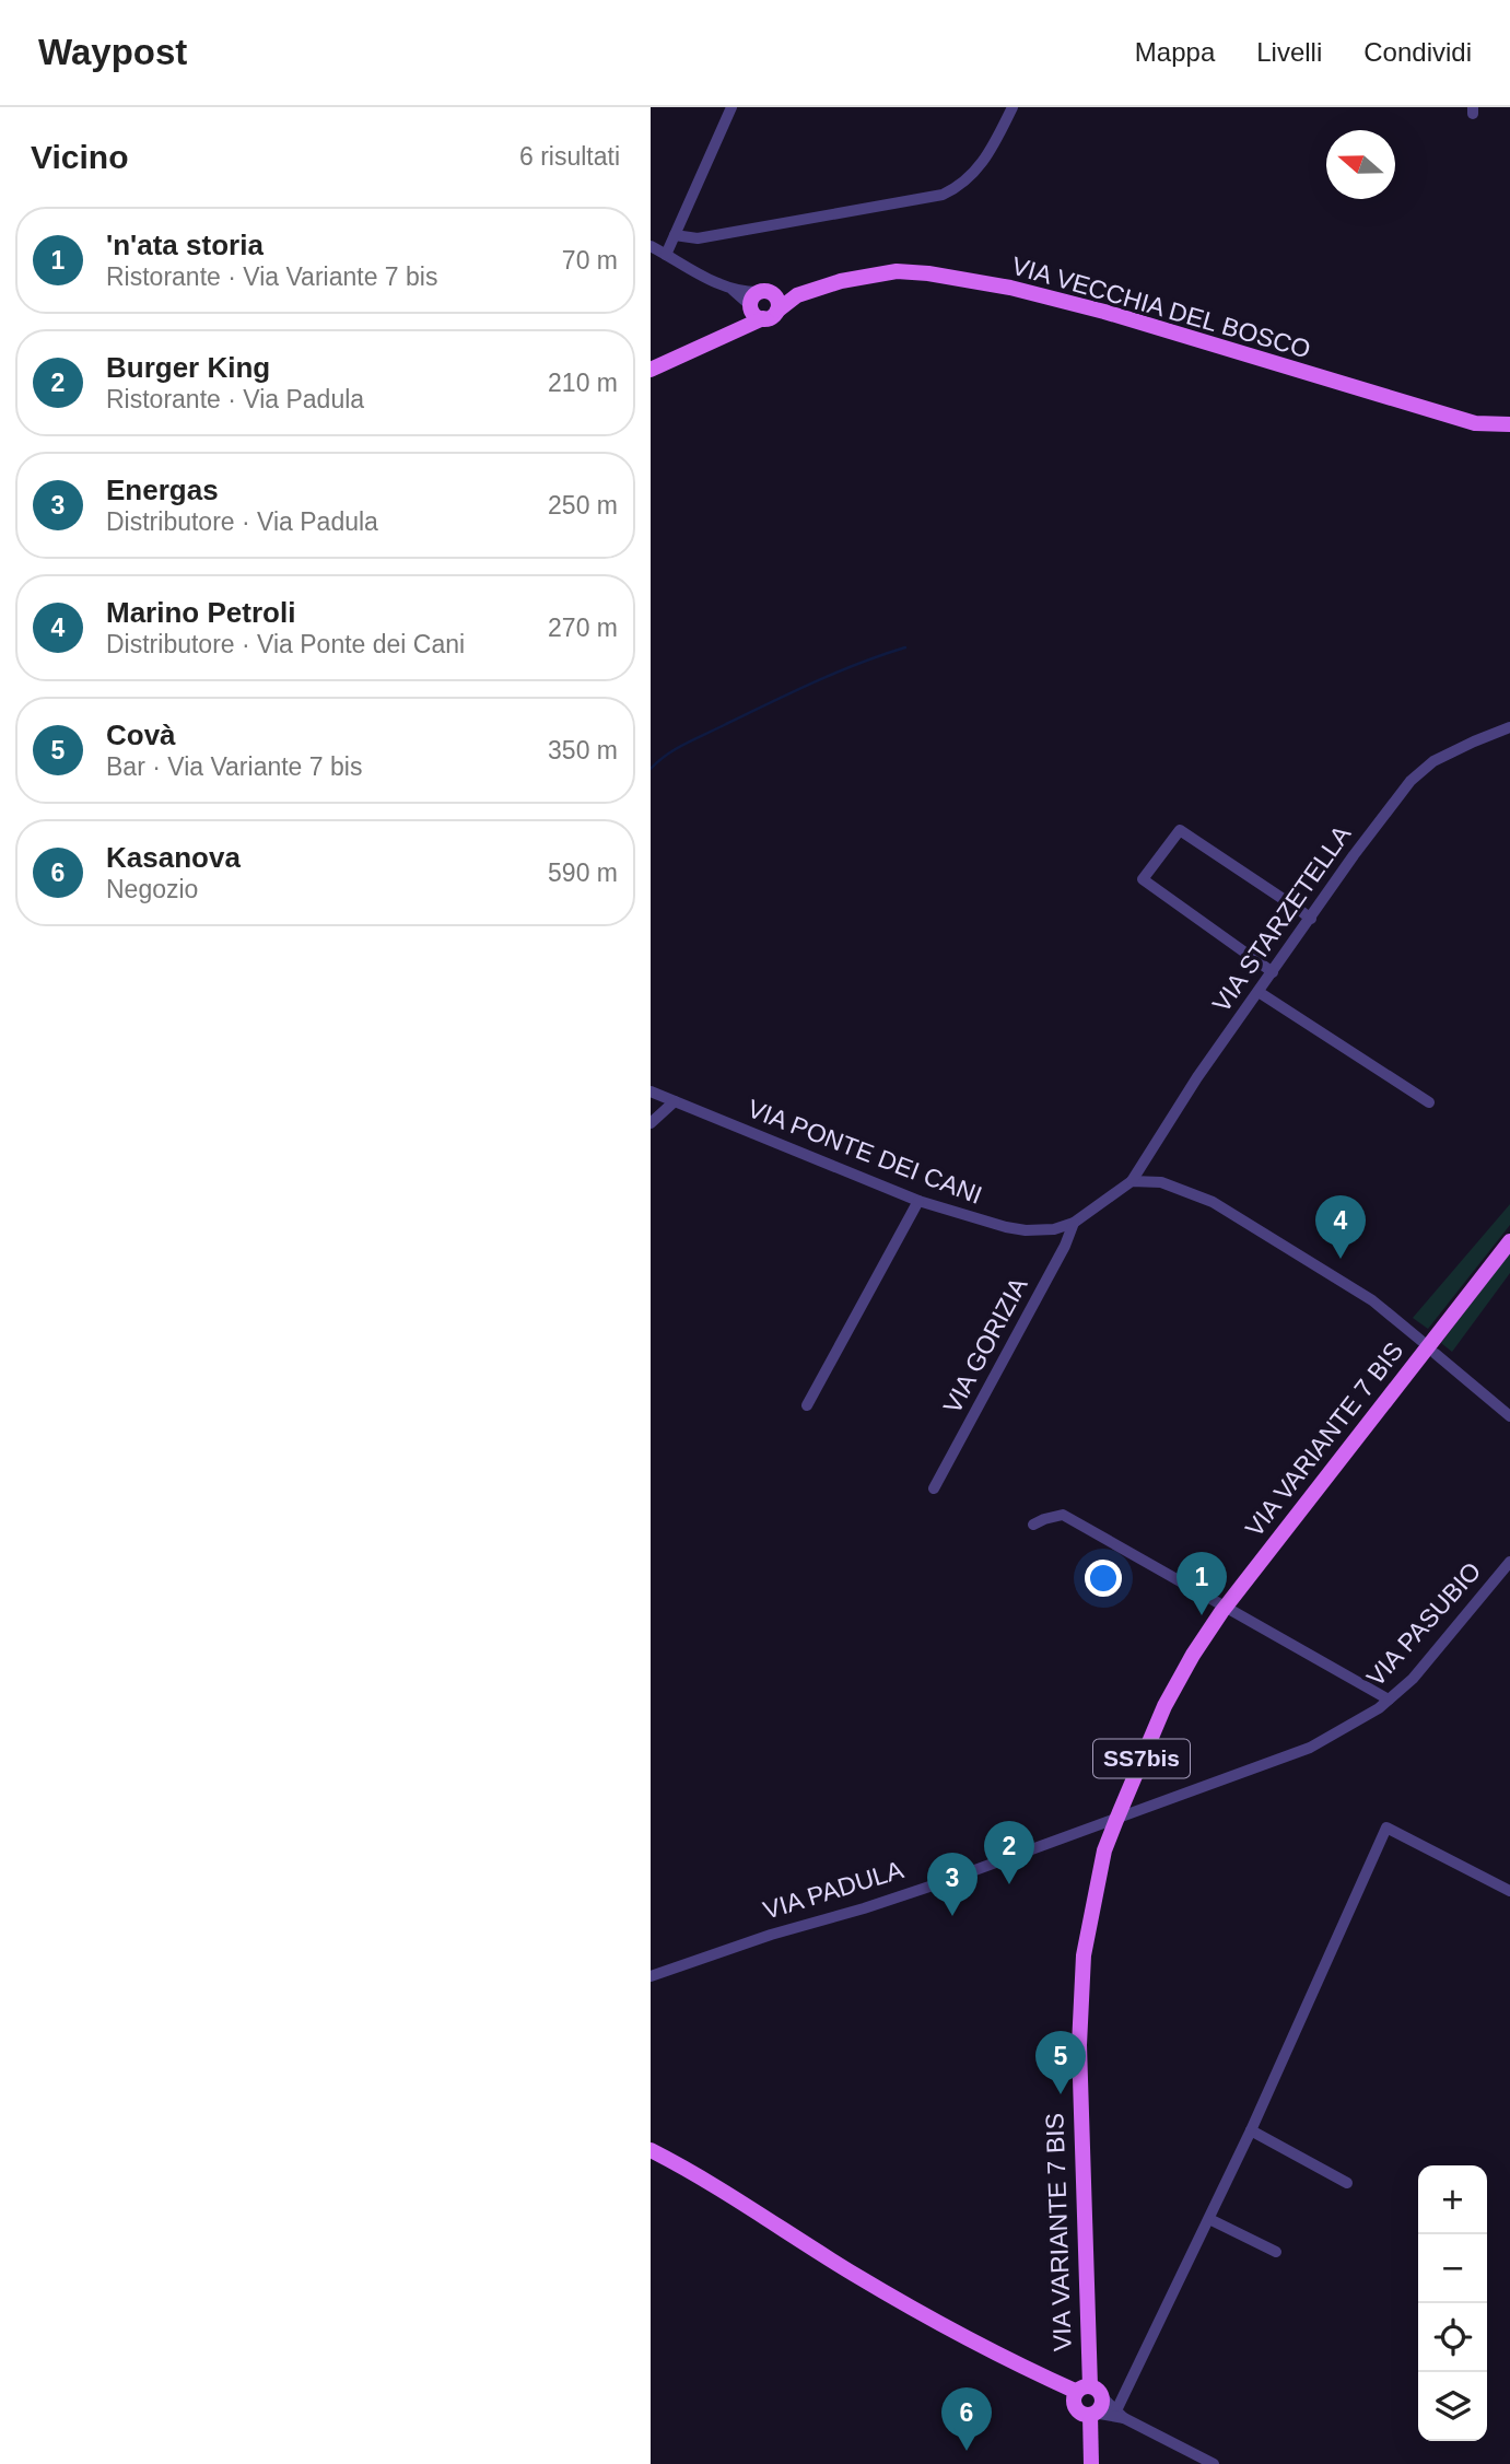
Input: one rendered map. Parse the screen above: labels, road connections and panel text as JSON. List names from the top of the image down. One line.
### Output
{"streets":{"main road":["VIA VECCHIA DEL BOSCO","VIA VARIANTE 7 BIS","SS7bis"],"street":["VIA STARZETELLA","VIA PONTE DEI CANI","VIA GORIZIA","VIA PASUBIO","VIA PADULA"]},"crossings":[["VIA STARZETELLA","VIA PONTE DEI CANI"],["VIA PONTE DEI CANI","VIA GORIZIA"],["VIA VARIANTE 7 BIS","VIA PASUBIO"],["VIA VARIANTE 7 BIS","VIA PADULA"],["VIA PASUBIO","VIA PADULA"]],"north":"left","page":{"header":"Waypost","nav":["Mappa","Livelli","Condividi"],"heading":["Vicino","6 risultati"],"list":[{"mark":"1","name":"'n'ata storia","note":"Ristorante · Via Variante 7 bis","value":"70 m"},{"mark":"2","name":"Burger King","note":"Ristorante · Via Padula","value":"210 m"},{"mark":"3","name":"Energas","note":"Distributore · Via Padula","value":"250 m"},{"mark":"4","name":"Marino Petroli","note":"Distributore · Via Ponte dei Cani","value":"270 m"},{"mark":"5","name":"Covà","note":"Bar · Via Variante 7 bis","value":"350 m"},{"mark":"6","name":"Kasanova","note":"Negozio","value":"590 m"}],"pins":["4","1","2","3","5","6"],"map_buttons":["+","−"]}}
